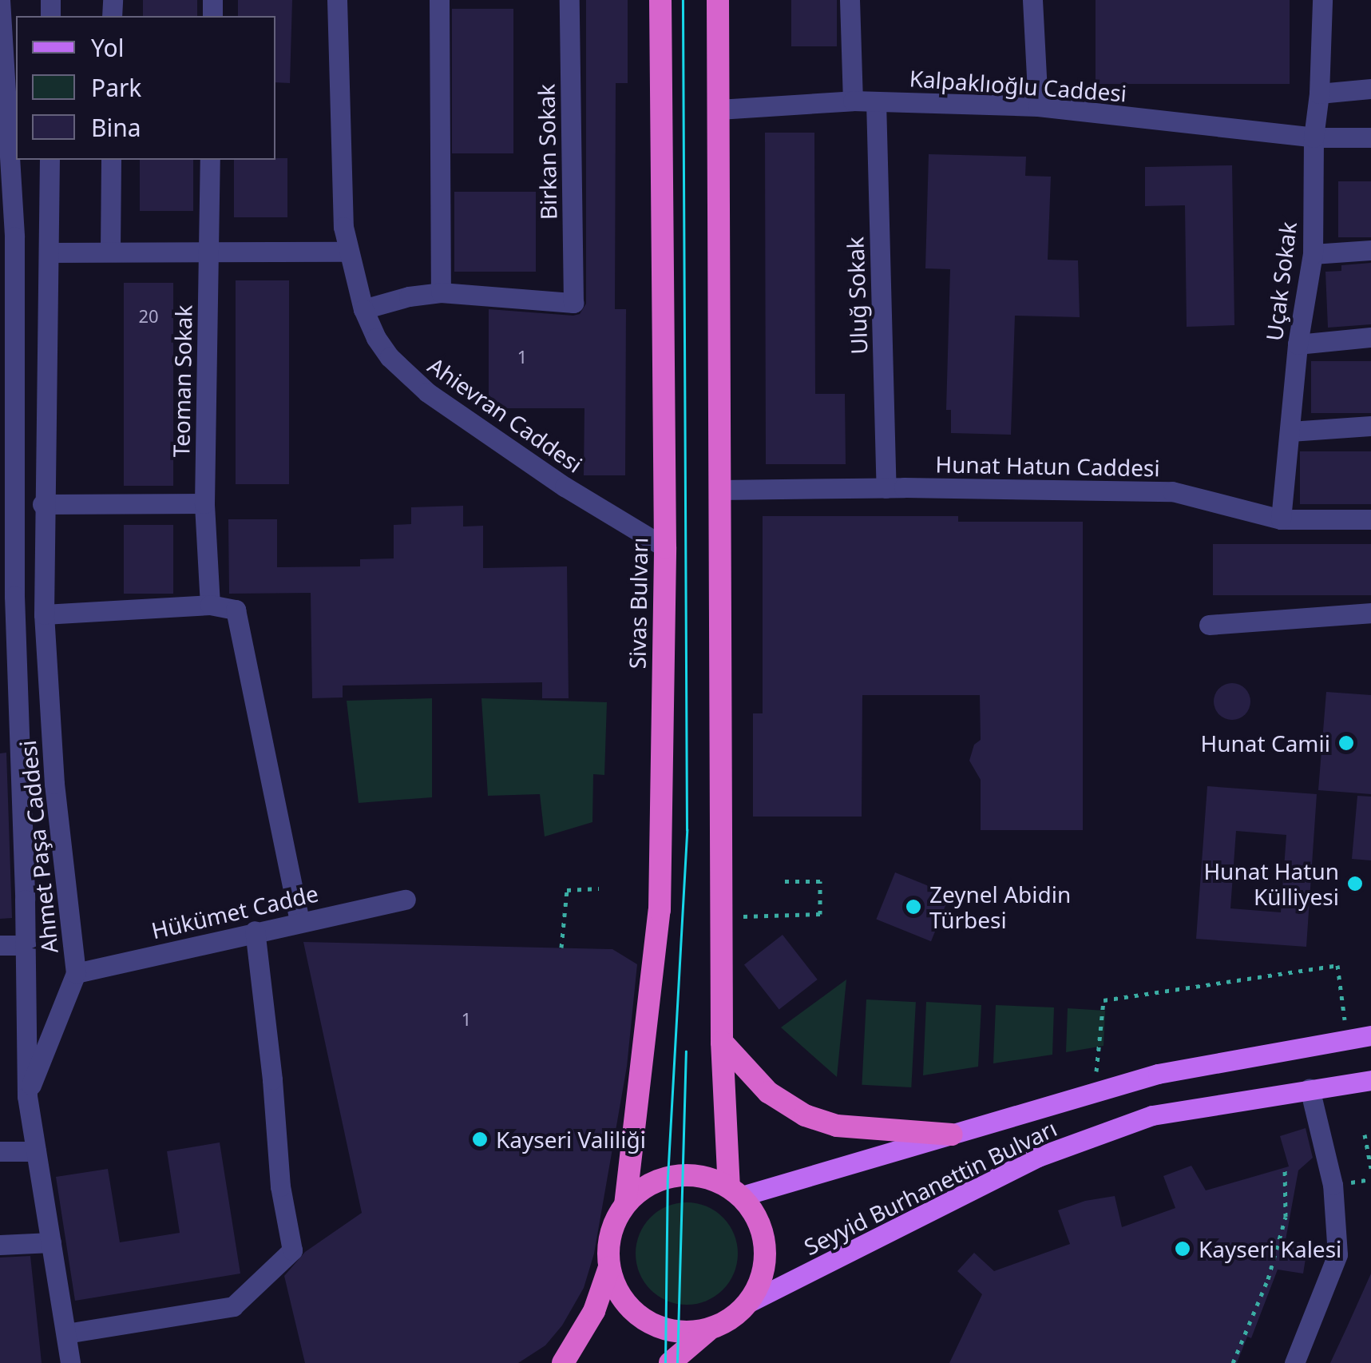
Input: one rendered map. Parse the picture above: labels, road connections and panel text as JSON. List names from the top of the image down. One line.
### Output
{"streets":{"highway":["Sivas Bulvarı"],"main road":["Seyyid Burhanettin Bulvarı"],"street":["Kalpaklıoğlu Caddesi","Birkan Sokak","Uçak Sokak","Uluğ Sokak","Teoman Sokak","Ahievran Caddesi","Hunat Hatun Caddesi","Ahmet Paşa Caddesi","Hükümet Cadde"]},"crossings":[["Kalpaklıoğlu Caddesi","Uçak Sokak"],["Kalpaklıoğlu Caddesi","Uluğ Sokak"],["Uçak Sokak","Hunat Hatun Caddesi"],["Uluğ Sokak","Hunat Hatun Caddesi"],["Ahievran Caddesi","Sivas Bulvarı"],["Sivas Bulvarı","Seyyid Burhanettin Bulvarı"],["Ahmet Paşa Caddesi","Hükümet Cadde"]],"places":["Hunat Camii","Hunat Hatun Külliyesi","Zeynel Abidin Türbesi","Kayseri Valiliği","Kayseri Kalesi"],"house_numbers":["20","1","1"],"legend":["Yol","Park","Bina"]}
